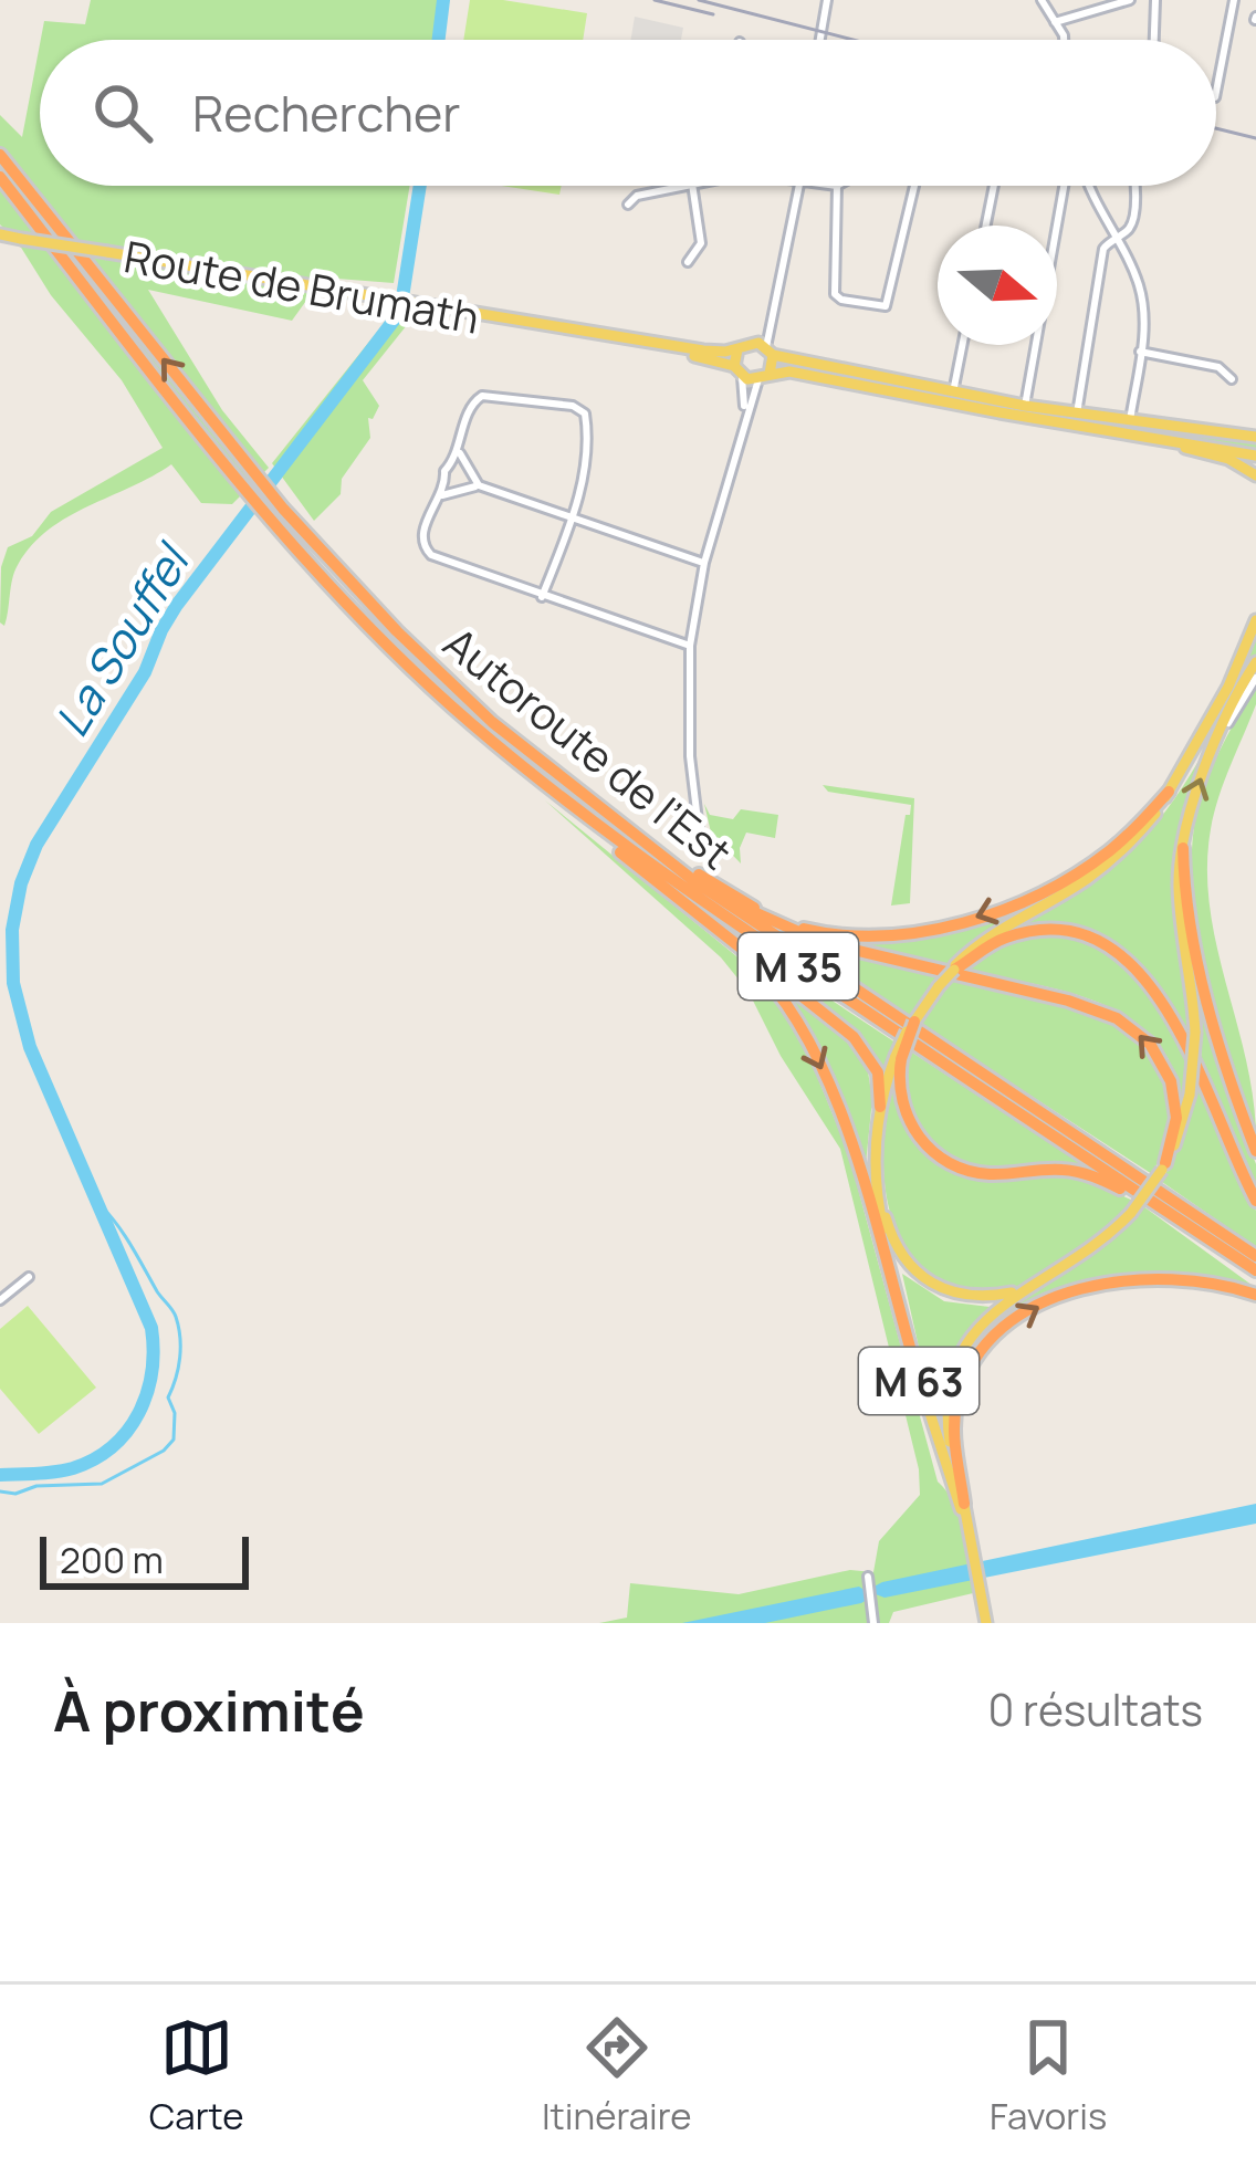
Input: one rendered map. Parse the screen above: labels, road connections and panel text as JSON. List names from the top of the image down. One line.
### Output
{"streets":{"highway":["Autoroute de l’Est","M 35"],"main road":["Route de Brumath","M 63"]},"water":["La Souffel"],"scale_bar":"200 m","north":"right","page":{"search":"Rechercher","scale":"200 m","heading":["À proximité","0 résultats"],"nav":["Carte","Itinéraire","Favoris"]}}
